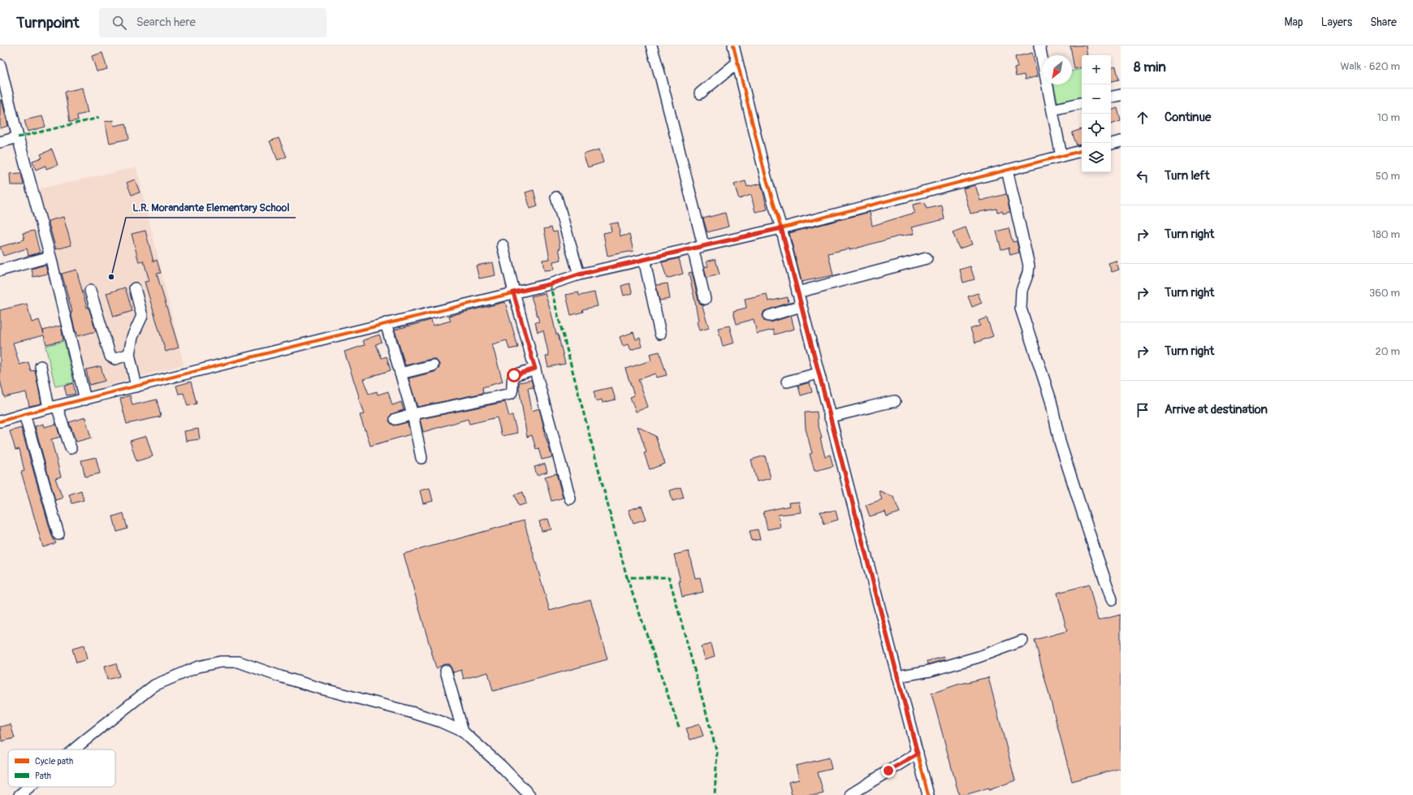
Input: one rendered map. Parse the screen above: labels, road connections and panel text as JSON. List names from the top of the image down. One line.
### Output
{"places":["L.R. Morandante Elementary School"],"legend":["Cycle path","Path"],"north":"bottom left","page":{"header":"Turnpoint","search":"Search here","nav":["Map","Layers","Share"],"heading":["8 min","Walk · 620 m"],"map_buttons":["+","−"],"list":[["Continue","10 m"],["Turn left","50 m"],["Turn right","180 m"],["Turn right","360 m"],["Turn right","20 m"],"Arrive at destination"]}}
